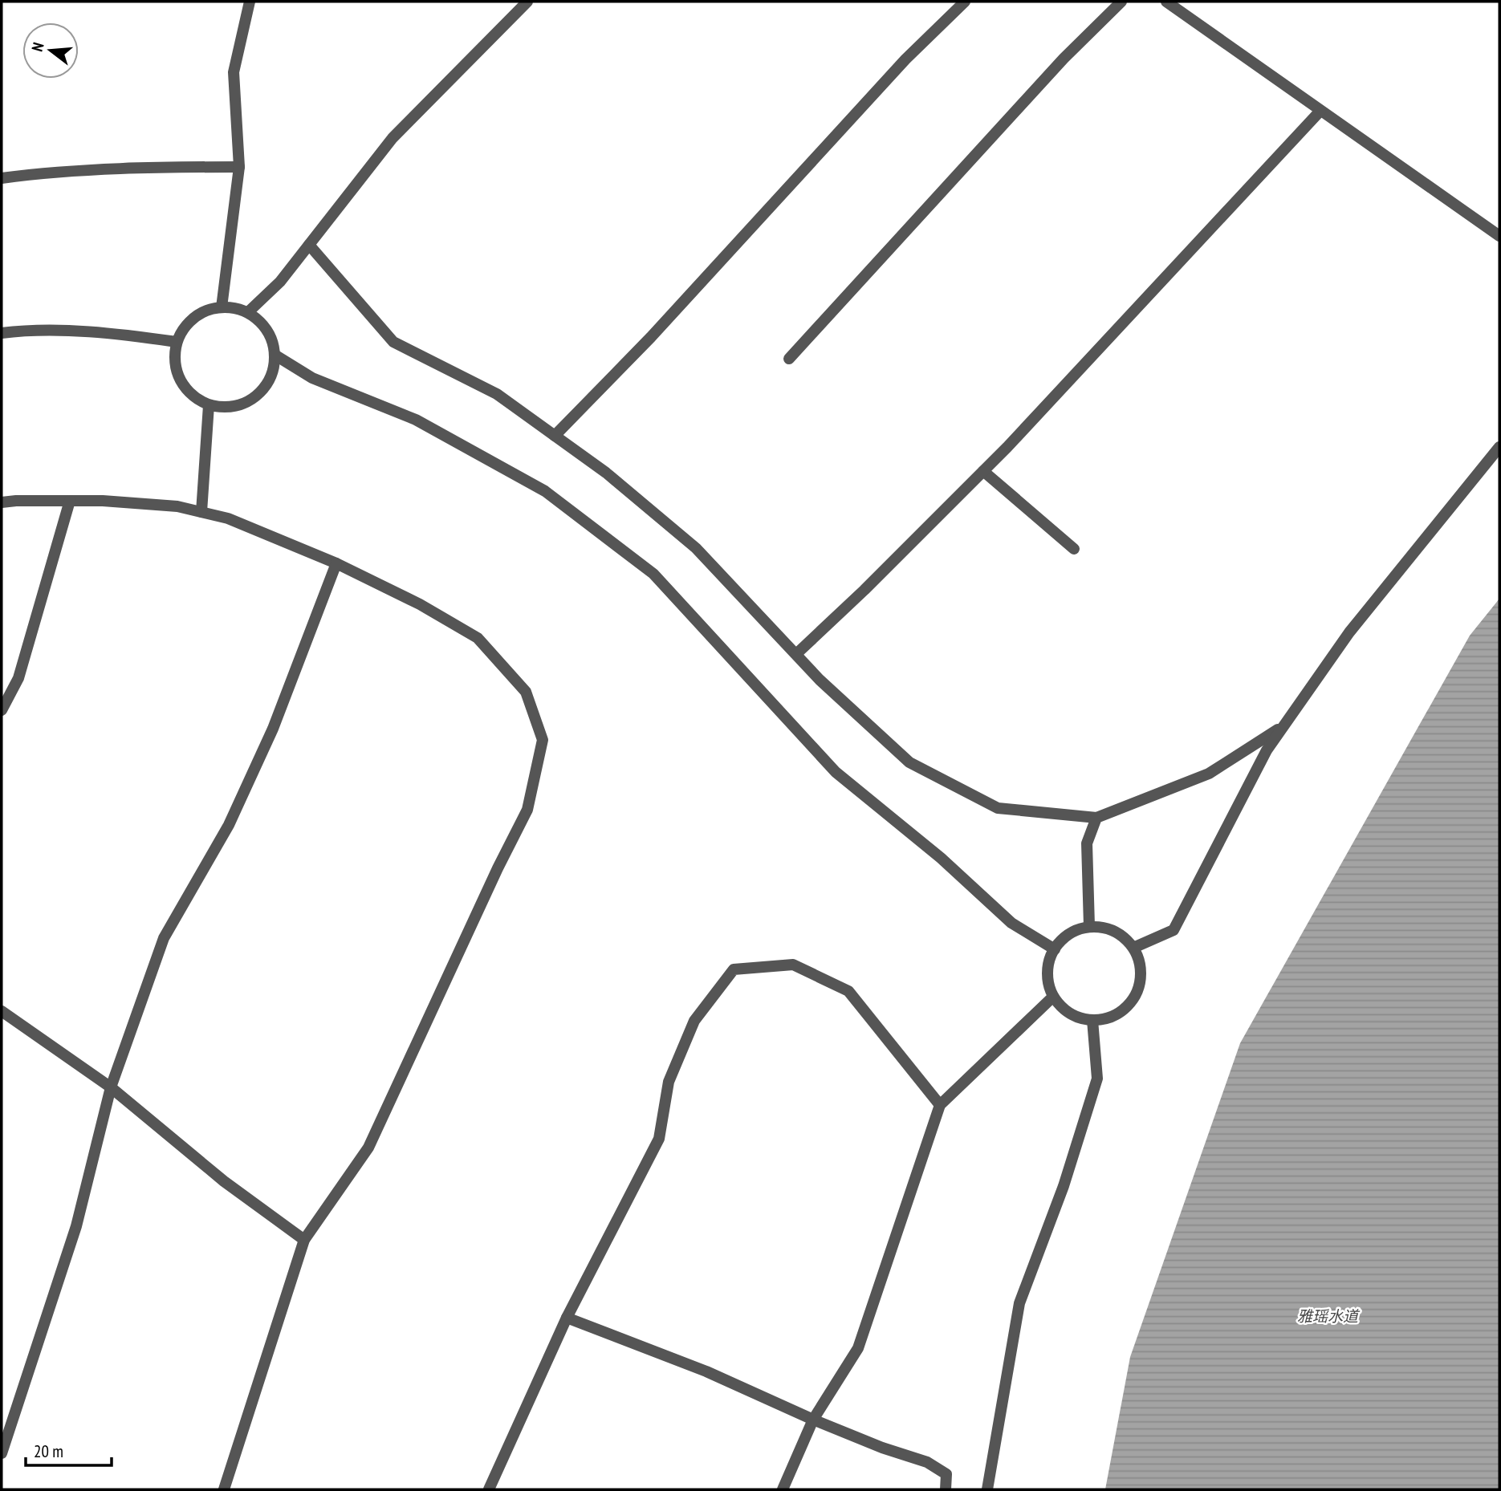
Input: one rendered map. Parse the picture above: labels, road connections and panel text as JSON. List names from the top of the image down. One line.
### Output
{"water":["雅瑶水道"],"scale_bar":"20 m","north":"left"}
